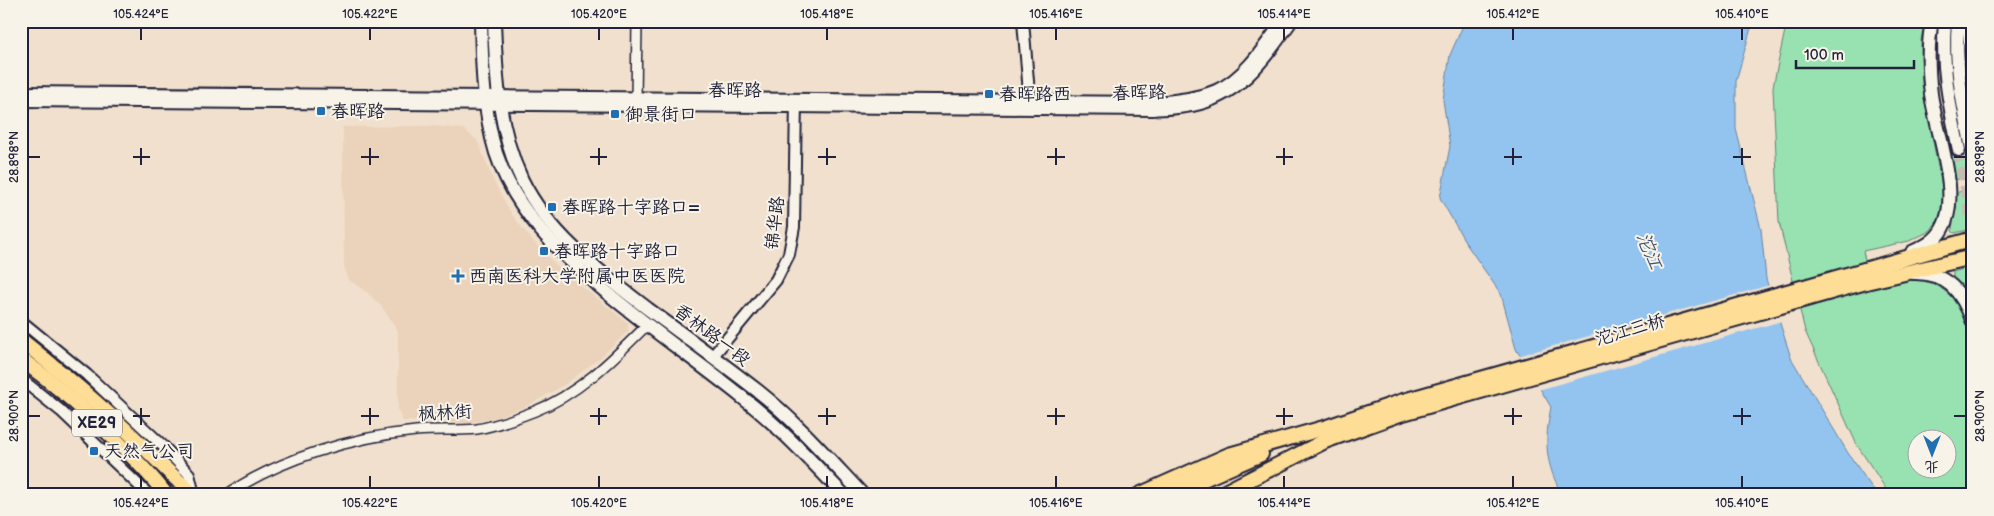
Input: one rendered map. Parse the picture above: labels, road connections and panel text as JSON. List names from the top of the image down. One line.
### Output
{"streets":{"highway":["沱江三桥","XE29"],"main road":["香林路一段"],"street":["春晖路","锦华路","枫林街"]},"crossings":[["春晖路","锦华路"],["春晖路","香林路一段"],["锦华路","香林路一段"],["香林路一段","枫林街"]],"water":["沱江"],"places":{"transit":["春晖路西","春晖路","御景街口","春晖路十字路口=","春晖路十字路口","天然气公司"],"health":["西南医科大学附属中医医院"]},"scale_bar":"100 m","north":"bottom","coordinates":["105.424°E","105.422°E","105.420°E","105.418°E","105.416°E","105.414°E","105.412°E","105.410°E","28.898°N","28.900°N"]}
